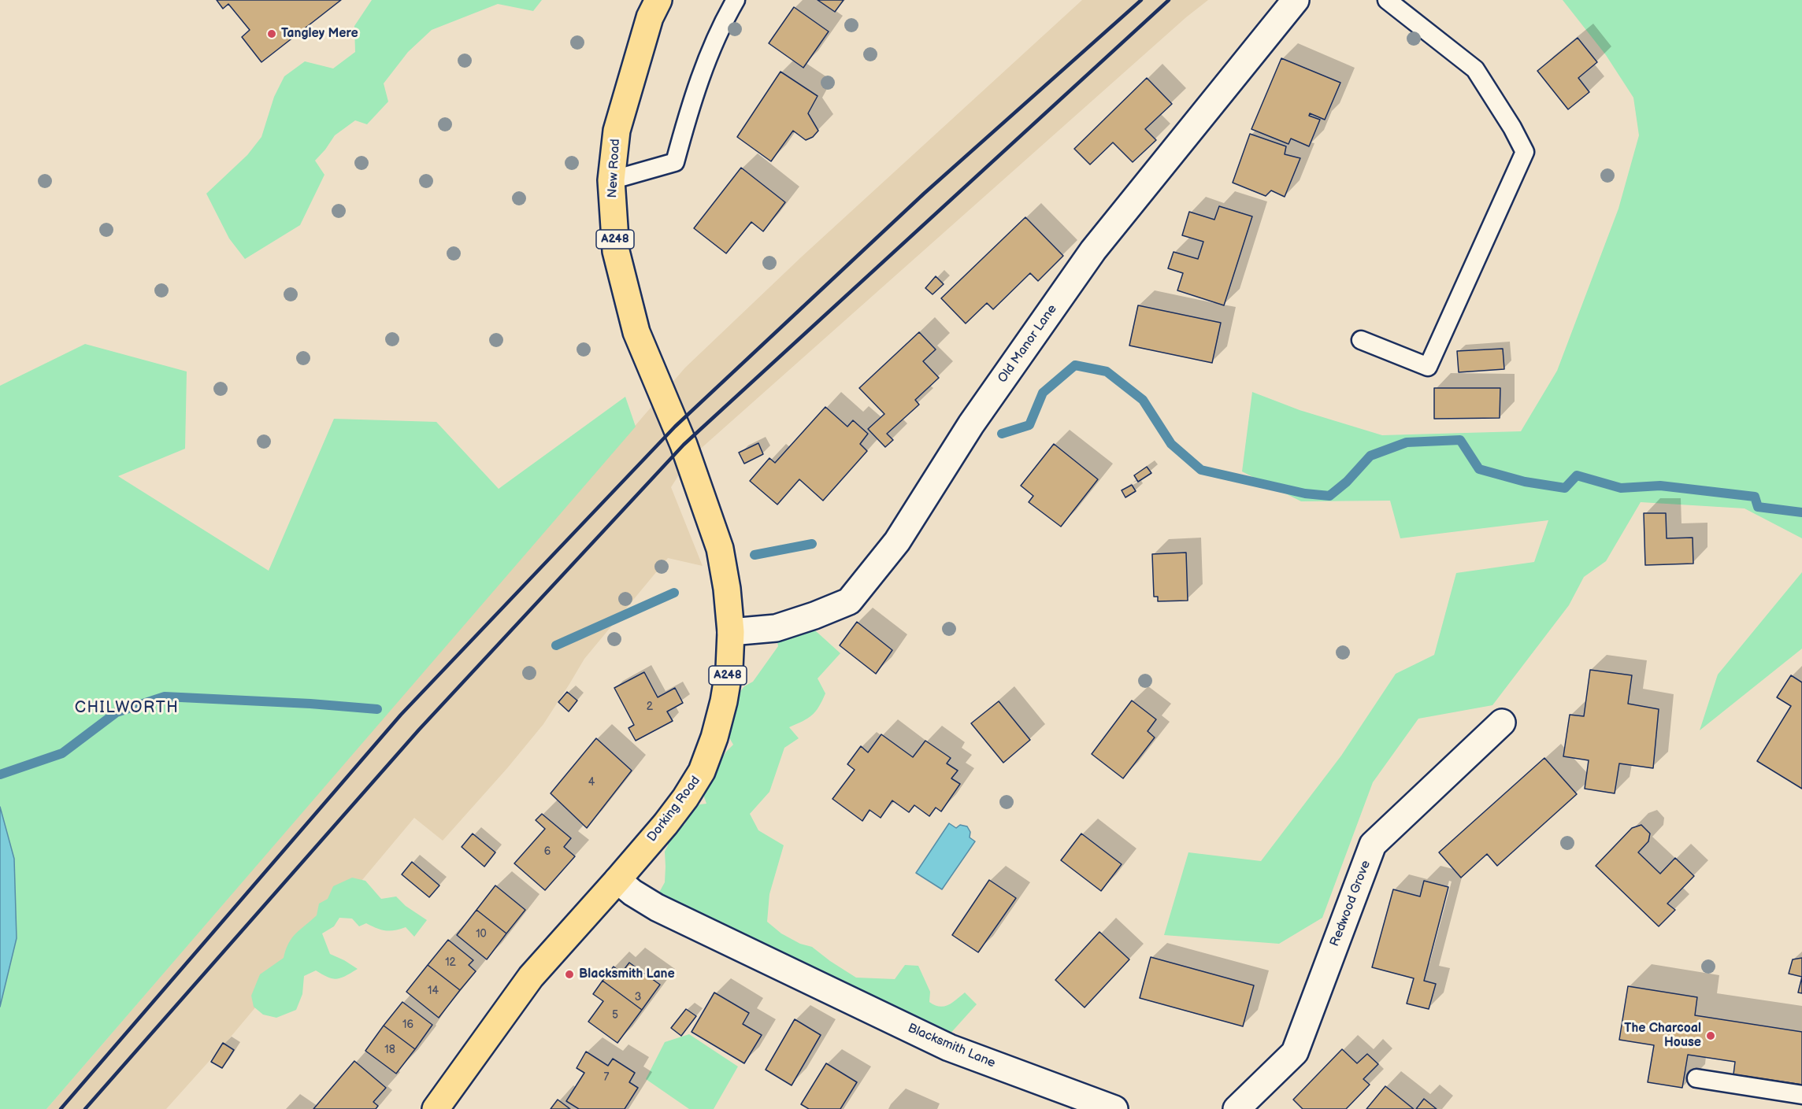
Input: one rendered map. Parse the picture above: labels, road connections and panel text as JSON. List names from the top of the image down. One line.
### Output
{"streets":{"main road":["New Road","A248","Dorking Road"],"street":["Old Manor Lane","Redwood Grove","Blacksmith Lane"]},"crossings":[["New Road","Dorking Road"],["Old Manor Lane","Dorking Road"],["Dorking Road","Blacksmith Lane"]],"districts":["CHILWORTH"],"places":["Tangley Mere","Blacksmith Lane","The Charcoal House"],"house_numbers":["2","4","6","10","12","14","3","5","16","18","7"]}
